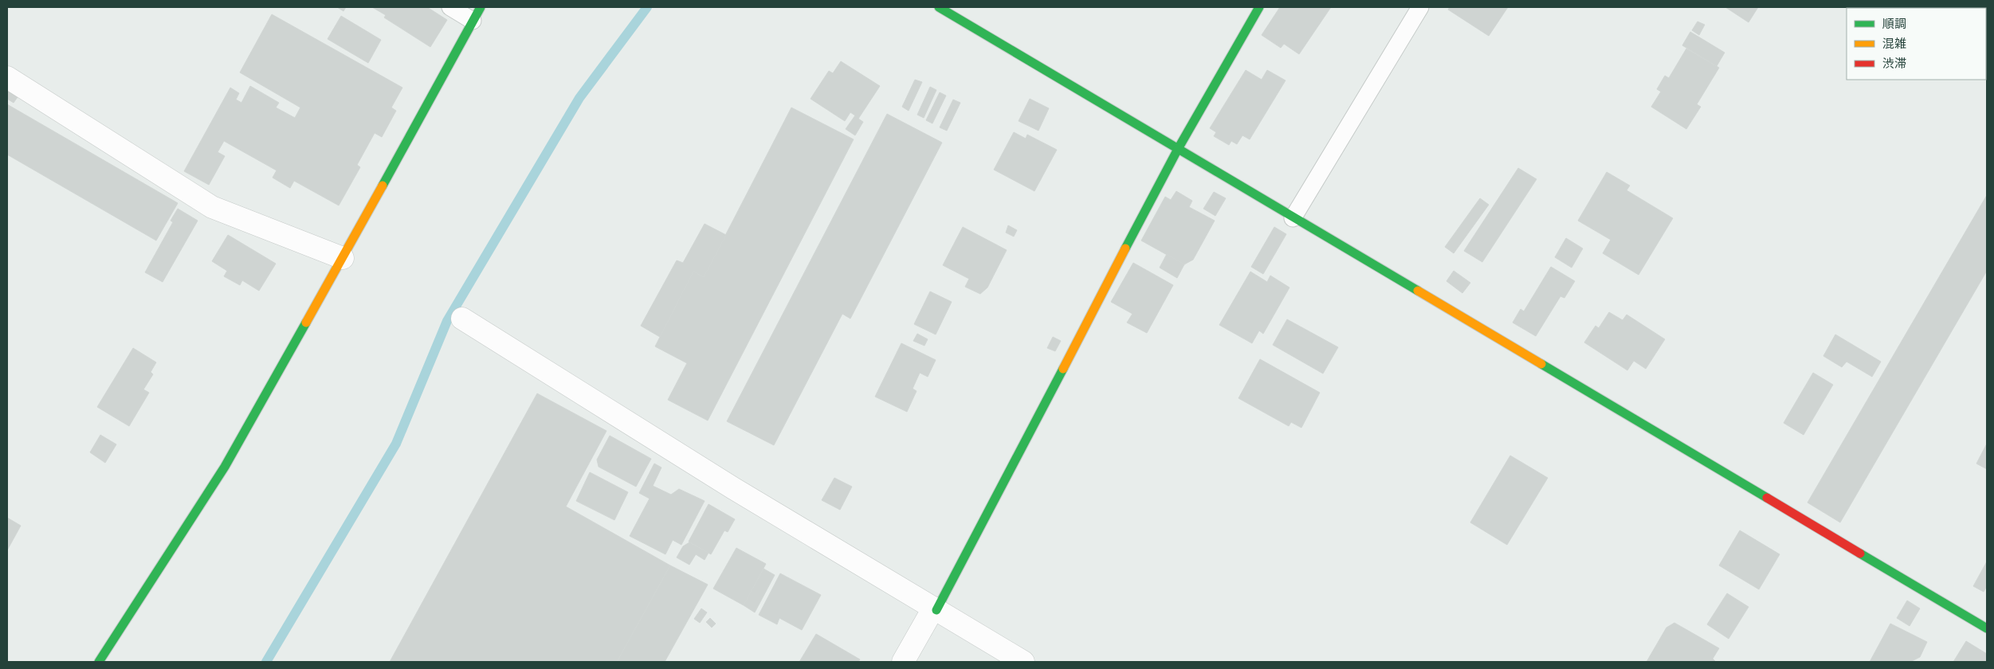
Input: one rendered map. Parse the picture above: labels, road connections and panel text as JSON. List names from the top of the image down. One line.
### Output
{"legend":["順調","混雑","渋滞"]}
